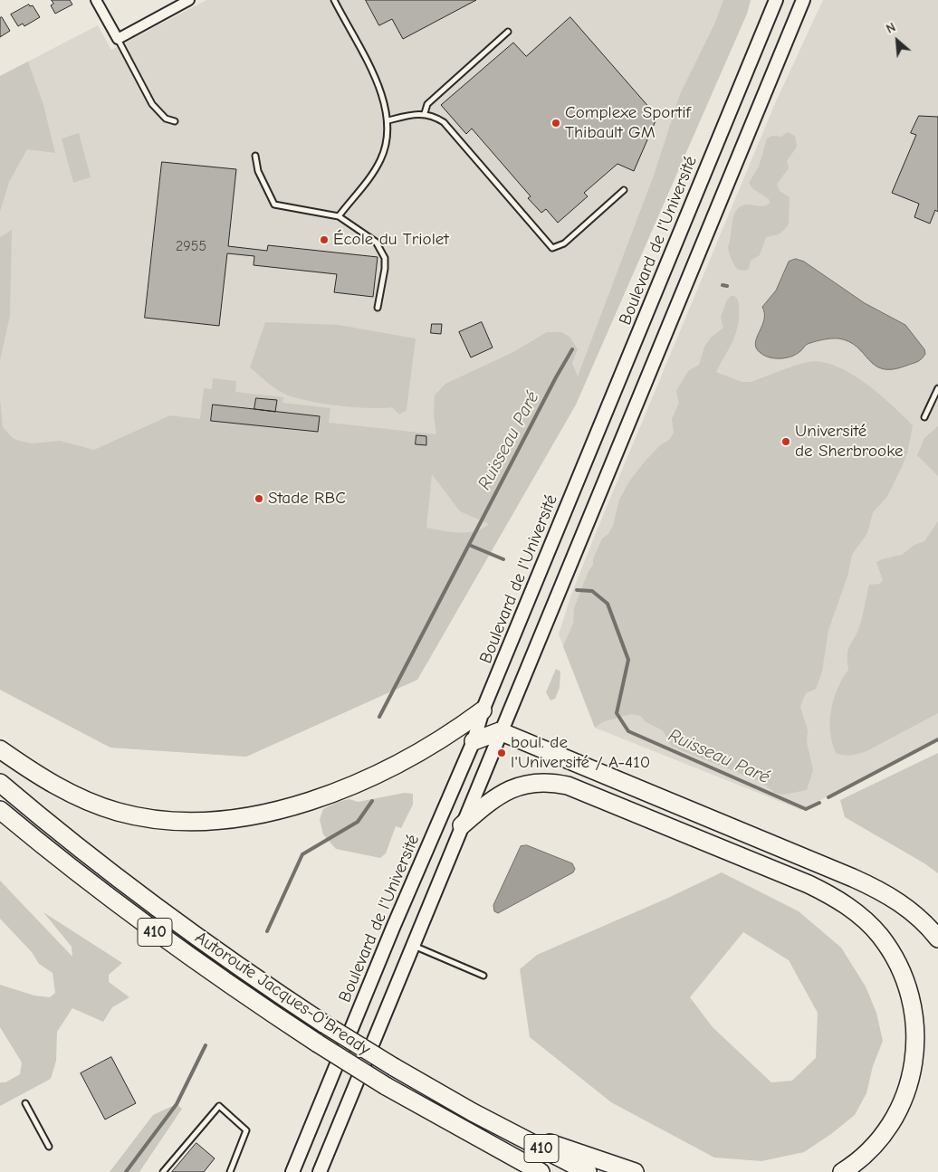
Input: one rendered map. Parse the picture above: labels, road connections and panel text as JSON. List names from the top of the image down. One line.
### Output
{"streets":{"highway":["410","Autoroute Jacques-O'Bready"],"main road":["Boulevard de l'Université"]},"water":["Ruisseau Paré"],"places":["Complexe Sportif Thibault GM","École du Triolet","Université de Sherbrooke","Stade RBC","boul. de l'Université / A-410"],"house_numbers":["2955"],"north":"top left"}
